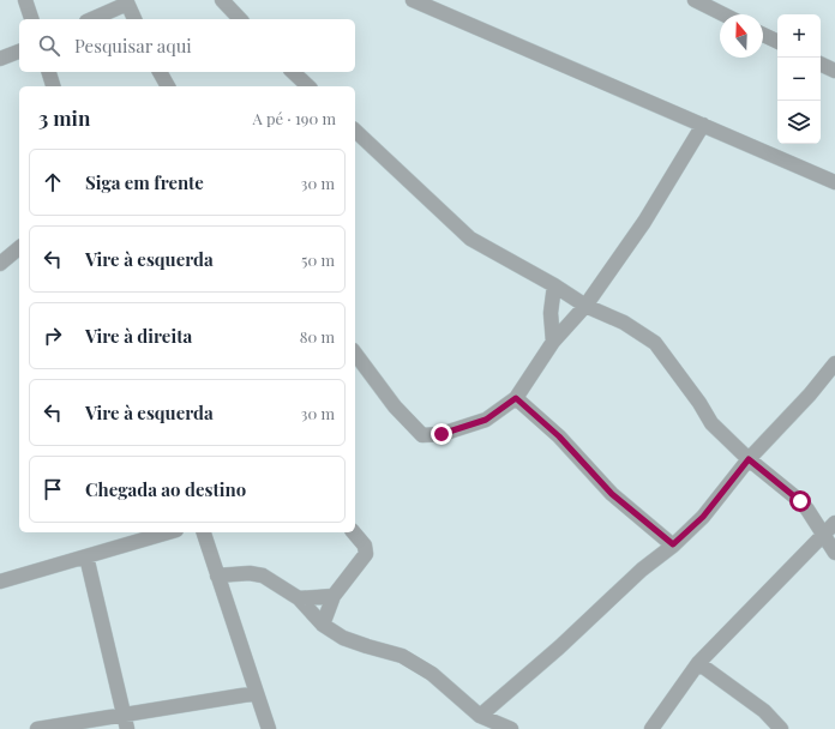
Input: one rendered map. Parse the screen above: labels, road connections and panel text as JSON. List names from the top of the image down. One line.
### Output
{"north":"top","page":{"map_buttons":["+","−"],"search":"Pesquisar aqui","heading":["3 min","A pé · 190 m"],"list":[["Siga em frente","30 m"],["Vire à esquerda","50 m"],["Vire à direita","80 m"],["Vire à esquerda","30 m"],"Chegada ao destino"]}}
